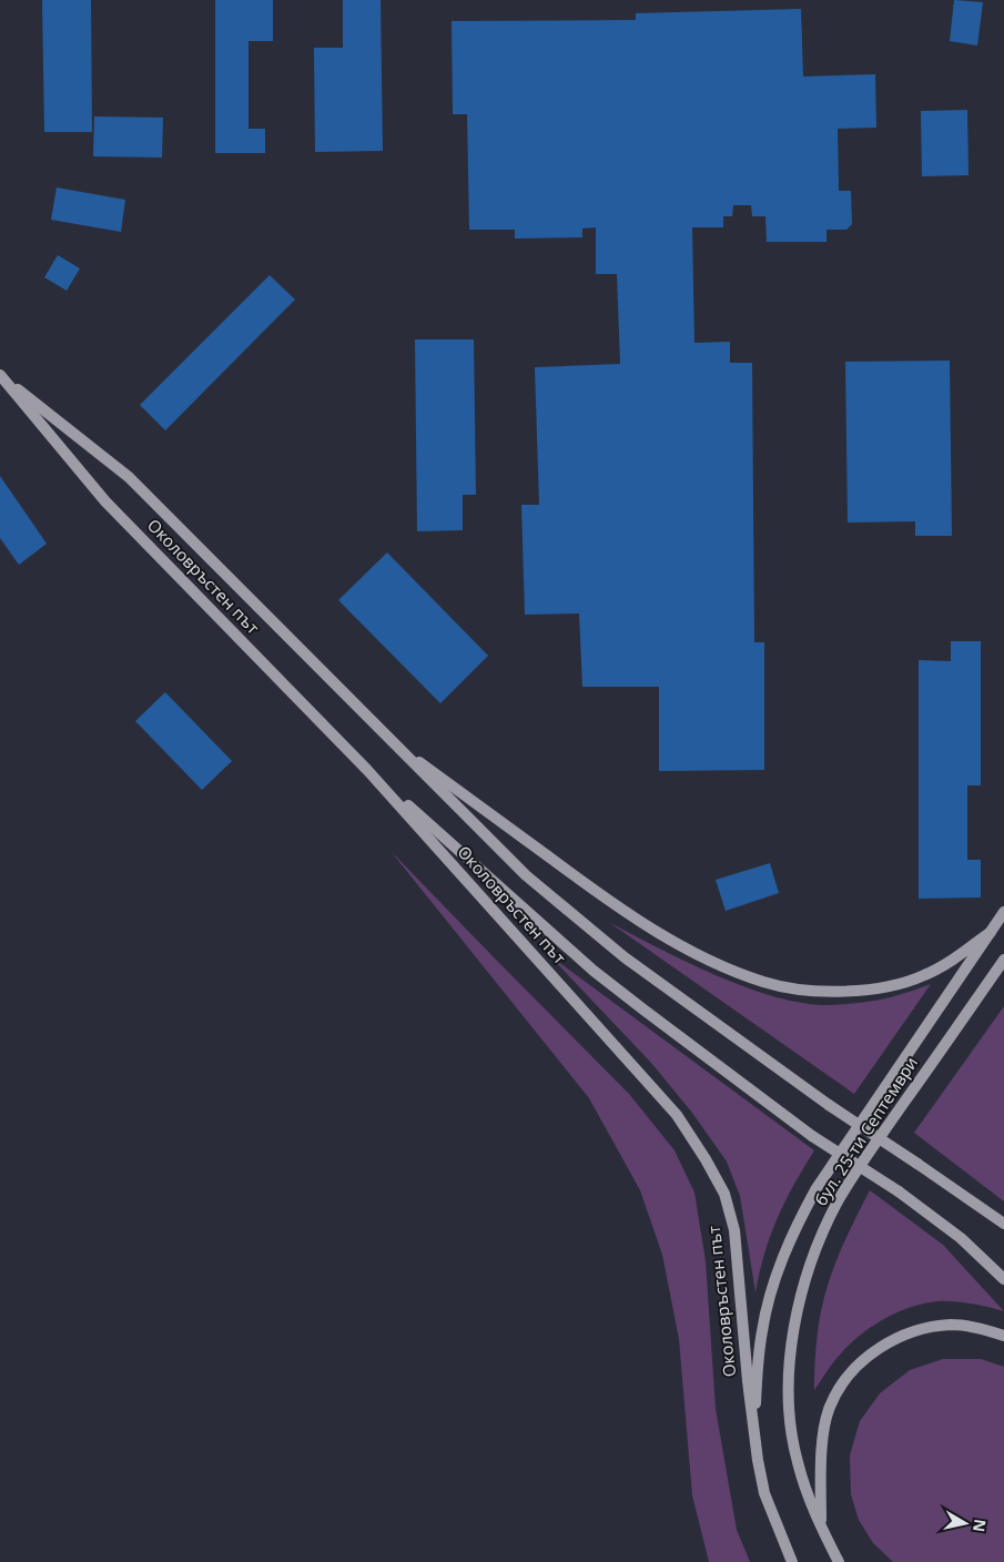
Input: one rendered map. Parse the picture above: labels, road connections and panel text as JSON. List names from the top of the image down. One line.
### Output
{"streets":{"main road":["Околовръстен път","бул. 25-ти Септември"]},"crossings":[["Околовръстен път","бул. 25-ти Септември"]],"north":"right"}
